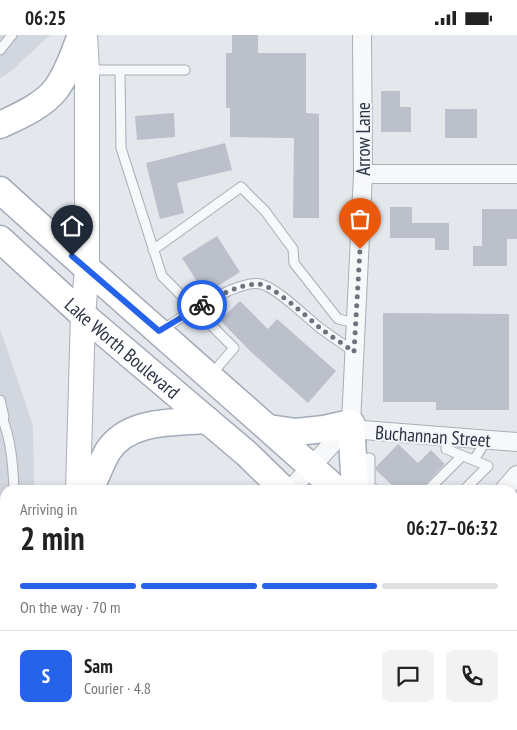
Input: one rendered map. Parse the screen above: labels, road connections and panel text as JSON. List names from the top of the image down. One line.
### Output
{"streets":{"main road":["Lake Worth Boulevard"],"street":["Arrow Lane","Buchannan Street"]},"crossings":[["Arrow Lane","Buchannan Street"]],"page":{"status":"06:25","heading":["2 min","Arriving in","06:27–06:32"],"panel":["Sam","Courier · 4.8"],"bar":"On the way · 70 m","round":"S"}}
